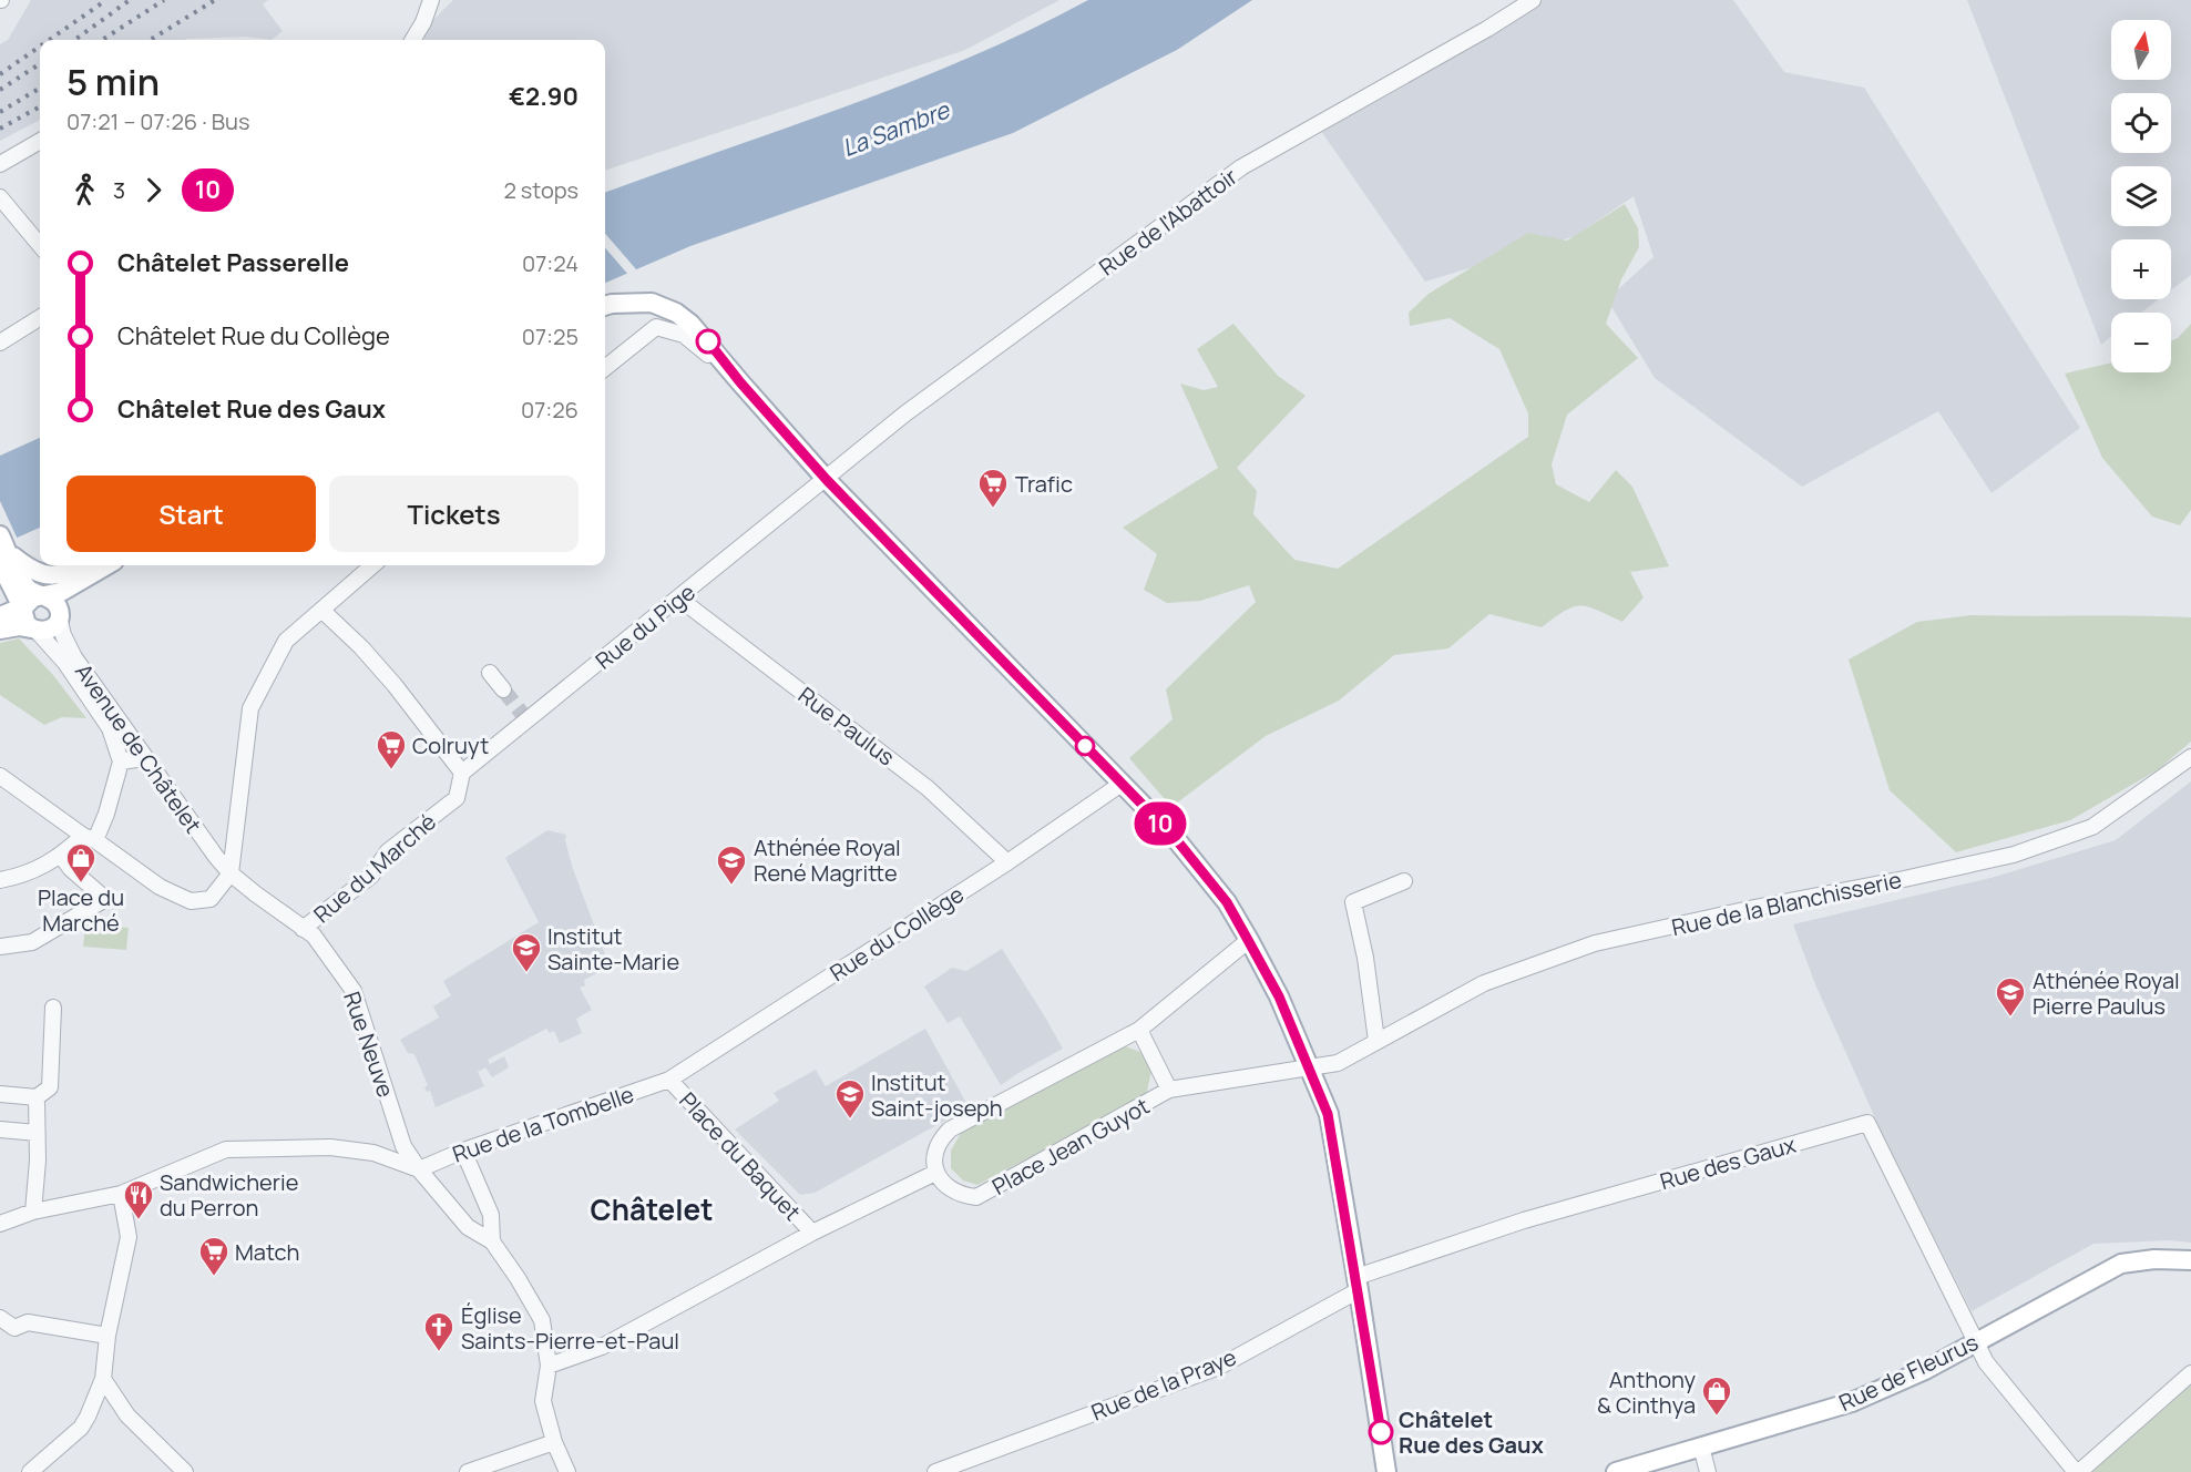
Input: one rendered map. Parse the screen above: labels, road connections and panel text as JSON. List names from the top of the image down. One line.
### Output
{"streets":{"main road":["Avenue de Châtelet","Rue de Fleurus"],"street":["Rue de l'Abattoir","Rue du Pige","Rue Paulus","Rue du Marché","Rue de la Blanchisserie","Rue du Collège","Rue Neuve","Rue de la Tombelle","Place Jean Guyot","Place du Baquet","Rue des Gaux","Rue de la Praye"]},"crossings":[["Rue de l'Abattoir","Rue du Pige"],["Rue du Pige","Rue Paulus"],["Rue du Pige","Rue du Marché"],["Rue Paulus","Rue du Collège"],["Rue du Marché","Rue Neuve"],["Rue de la Blanchisserie","Place Jean Guyot"],["Rue du Collège","Rue de la Tombelle"],["Rue du Collège","Place du Baquet"],["Rue Neuve","Rue de la Tombelle"],["Rue de la Tombelle","Place du Baquet"],["Rue des Gaux","Rue de Fleurus"],["Rue des Gaux","Rue de la Praye"]],"districts":["Châtelet"],"water":["La Sambre"],"places":{"supermarket":["Trafic","Colruyt","Match"],"shop":["Place du Marché","Anthony & Cinthya"],"school or university":["Athénée Royal René Magritte","Institut Sainte-Marie","Athénée Royal Pierre Paulus","Institut Saint-joseph"],"restaurant":["Sandwicherie du Perron"],"church":["Église Saints-Pierre-et-Paul"],"other":["Châtelet Rue des Gaux"]},"lines":["bus line 10"],"north":"top","page":{"on_map":"10","map_buttons":["+","−"],"heading":["5 min","07:21 – 07:26 · Bus","€2.90"],"legs":["3","10","2 stops"],"list":[{"name":"Châtelet Passerelle","value":"07:24"},{"name":"Châtelet Rue du Collège","value":"07:25"},{"name":"Châtelet Rue des Gaux","value":"07:26"}],"buttons":["Start","Tickets"]}}
